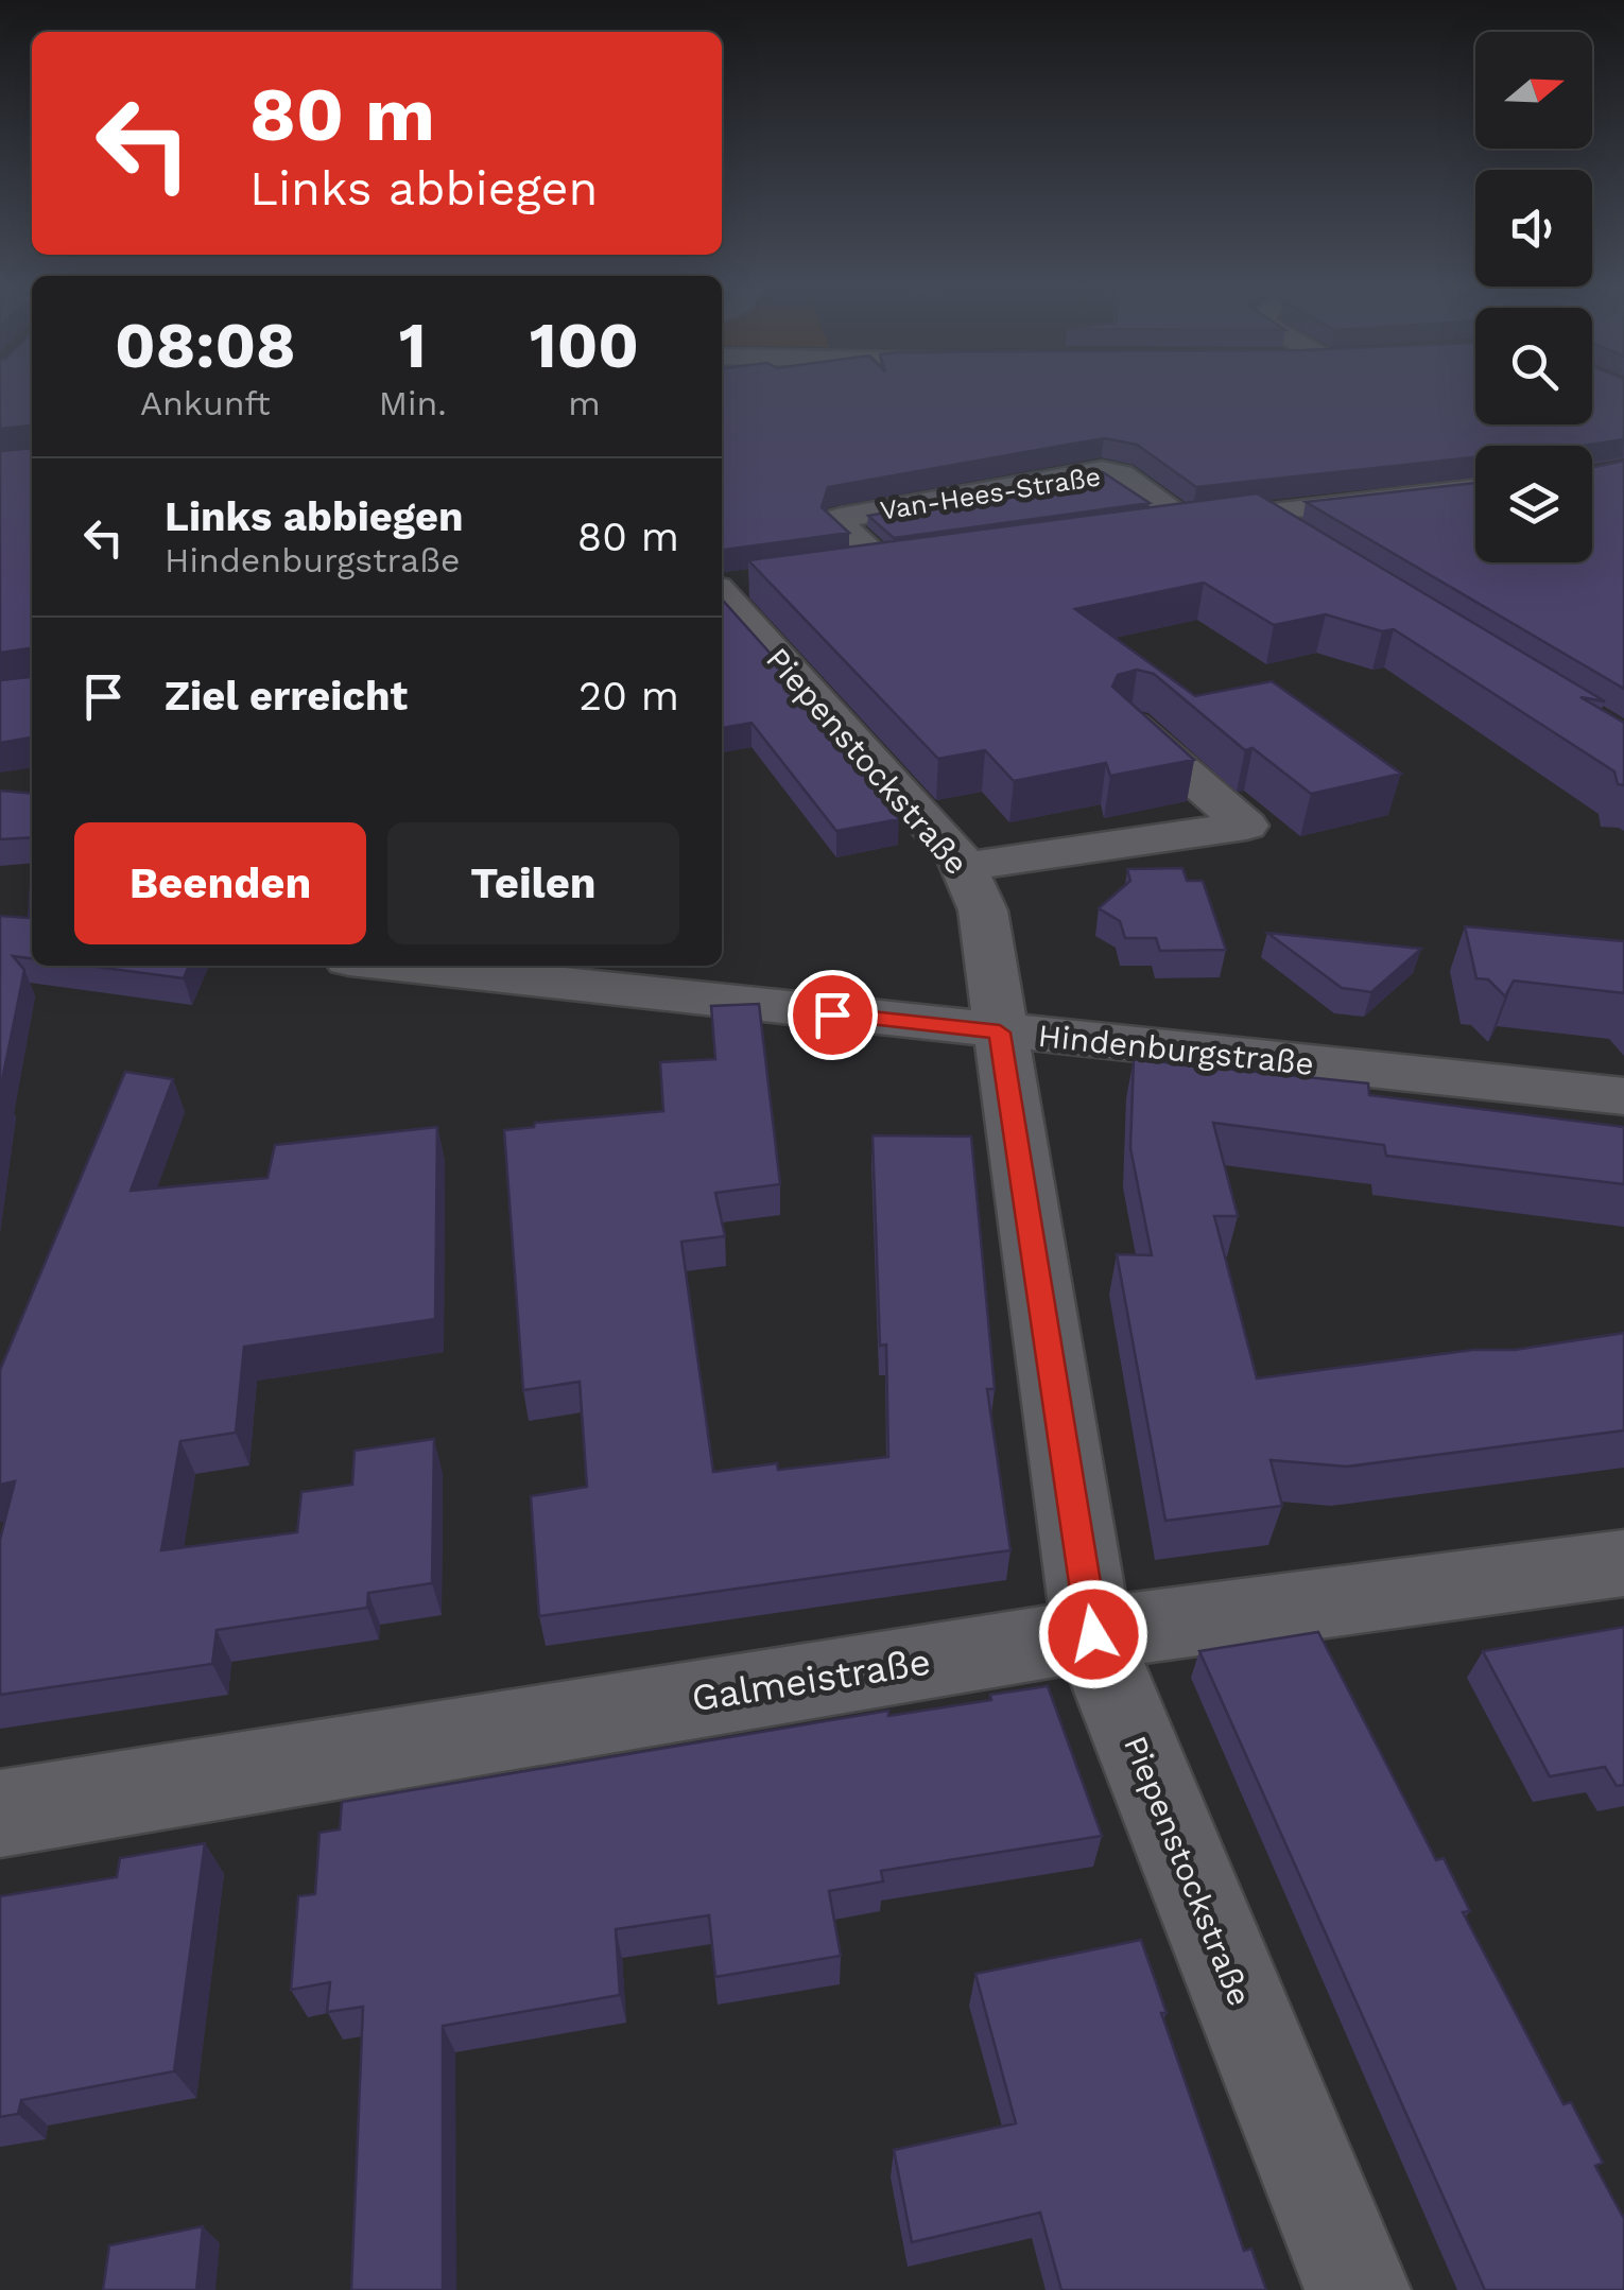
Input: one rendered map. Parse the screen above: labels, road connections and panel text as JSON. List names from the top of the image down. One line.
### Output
{"streets":{"street":["Van-Hees-Straße","Piepenstockstraße","Hindenburgstraße","Galmeistraße"]},"crossings":[["Piepenstockstraße","Hindenburgstraße"],["Piepenstockstraße","Galmeistraße"]],"north":"right","page":{"turn":["80 m","Links abbiegen"],"eta":["08:08","Ankunft","1","Min.","100","m"],"list":[{"name":"Links abbiegen","note":"Hindenburgstraße","value":"80 m"},{"name":"Ziel erreicht","value":"20 m"}],"buttons":["Beenden","Teilen"]}}
